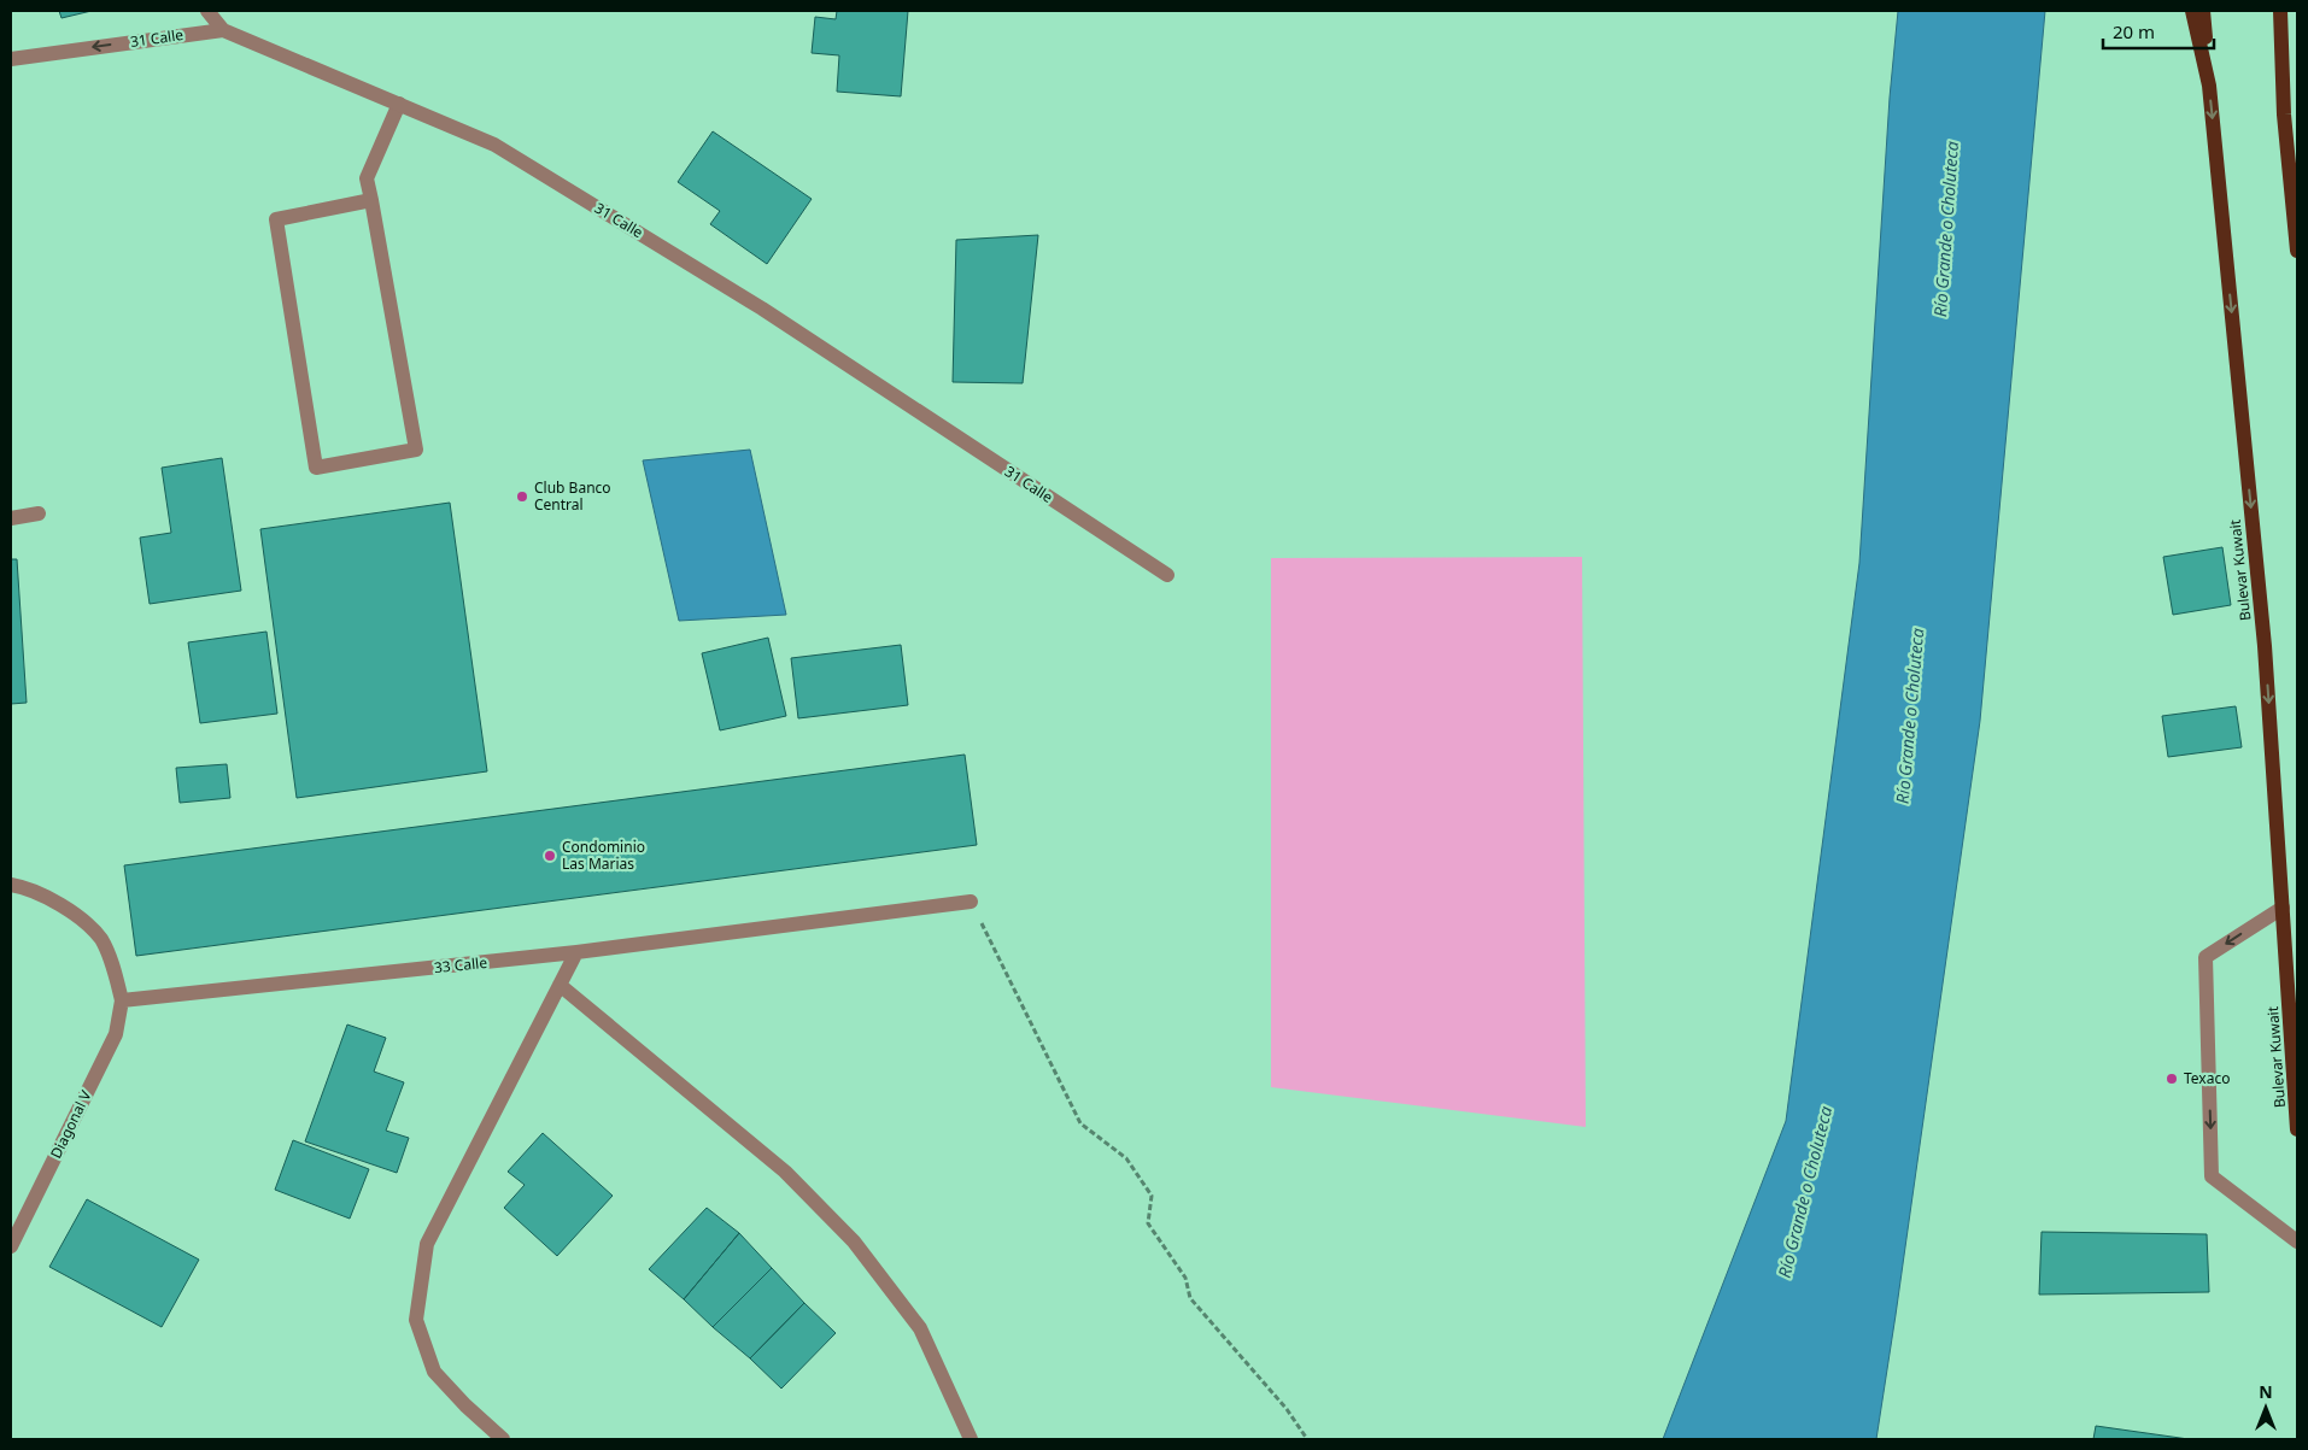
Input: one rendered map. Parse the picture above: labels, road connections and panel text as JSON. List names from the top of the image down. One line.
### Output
{"streets":{"main road":["Bulevar Kuwait"],"street":["31 Calle","33 Calle","Diagonal V"]},"crossings":[["33 Calle","Diagonal V"]],"one_way":["Bulevar Kuwait"],"water":["Río Grande o Choluteca"],"places":["Club Banco Central","Condominio Las Marias","Texaco"],"scale_bar":"20 m","north":"top"}
